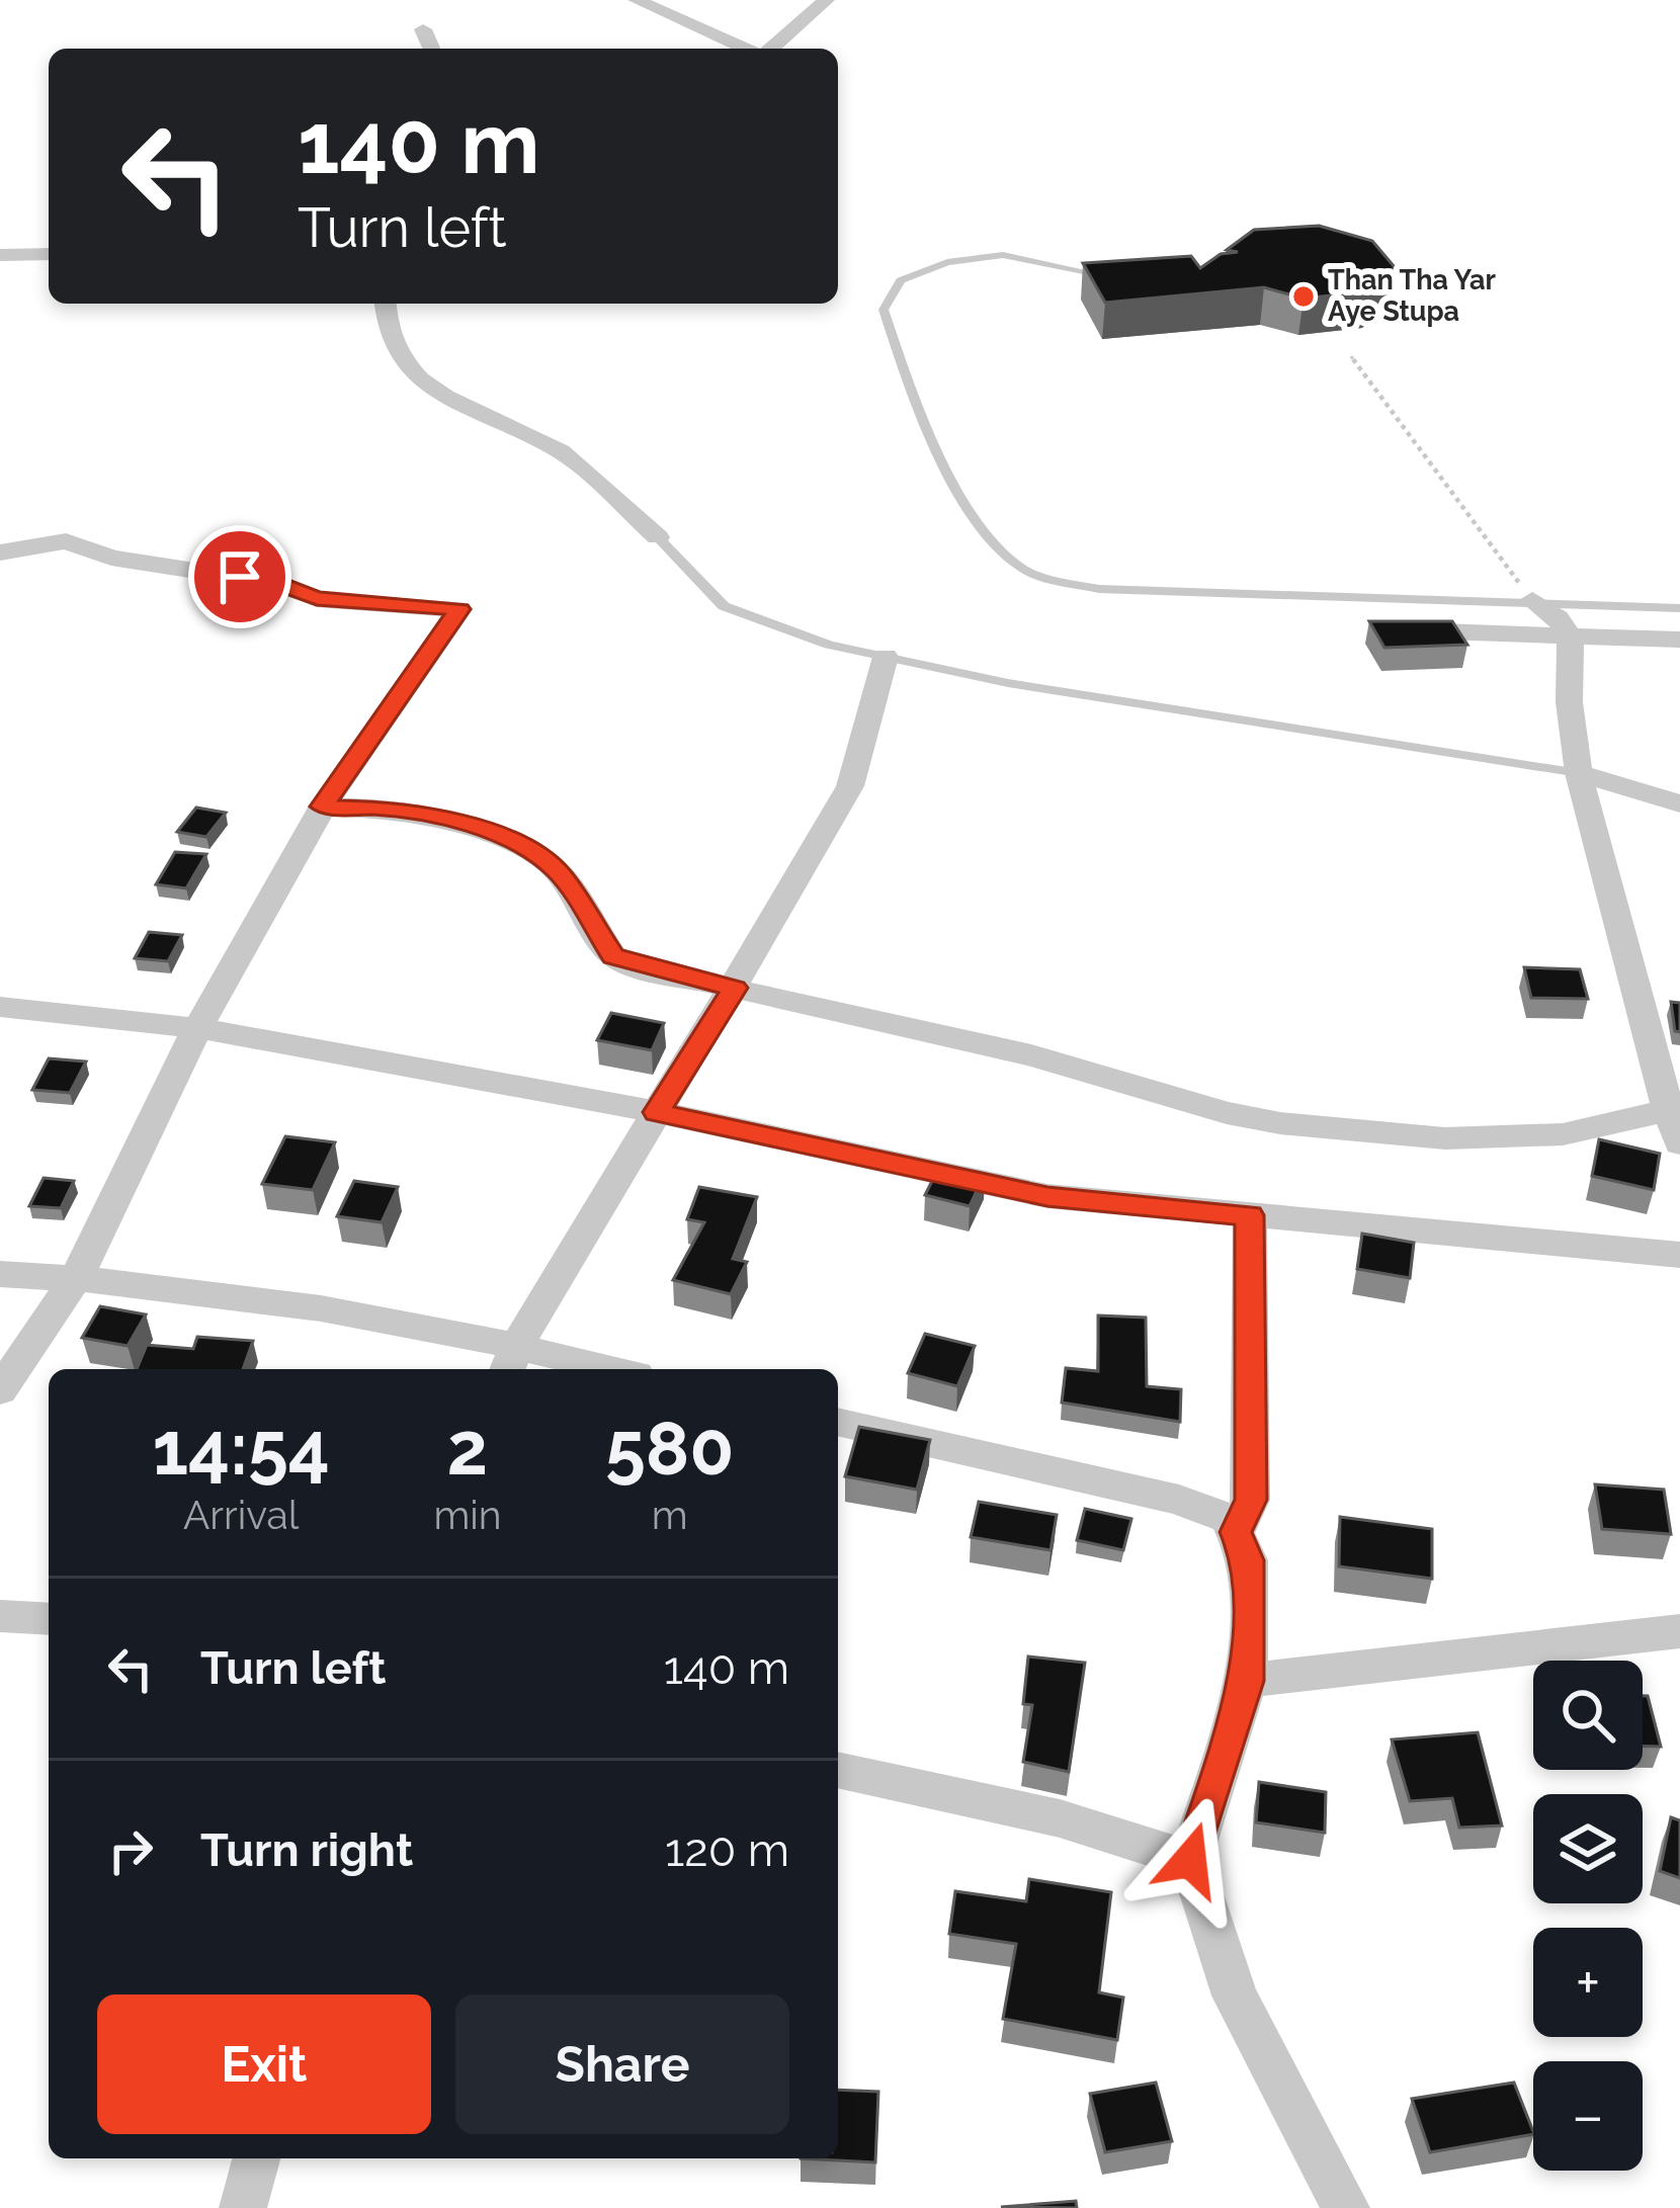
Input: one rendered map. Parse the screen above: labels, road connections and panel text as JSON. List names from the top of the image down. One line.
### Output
{"places":["Than Tha Yar Aye Stupa"],"page":{"turn":["140 m","Turn left"],"eta":["14:54","Arrival","2","min","580","m"],"list":[{"name":"Turn left","value":"140 m"},{"name":"Turn right","value":"120 m"}],"map_buttons":["+","−"],"buttons":["Exit","Share"]}}
